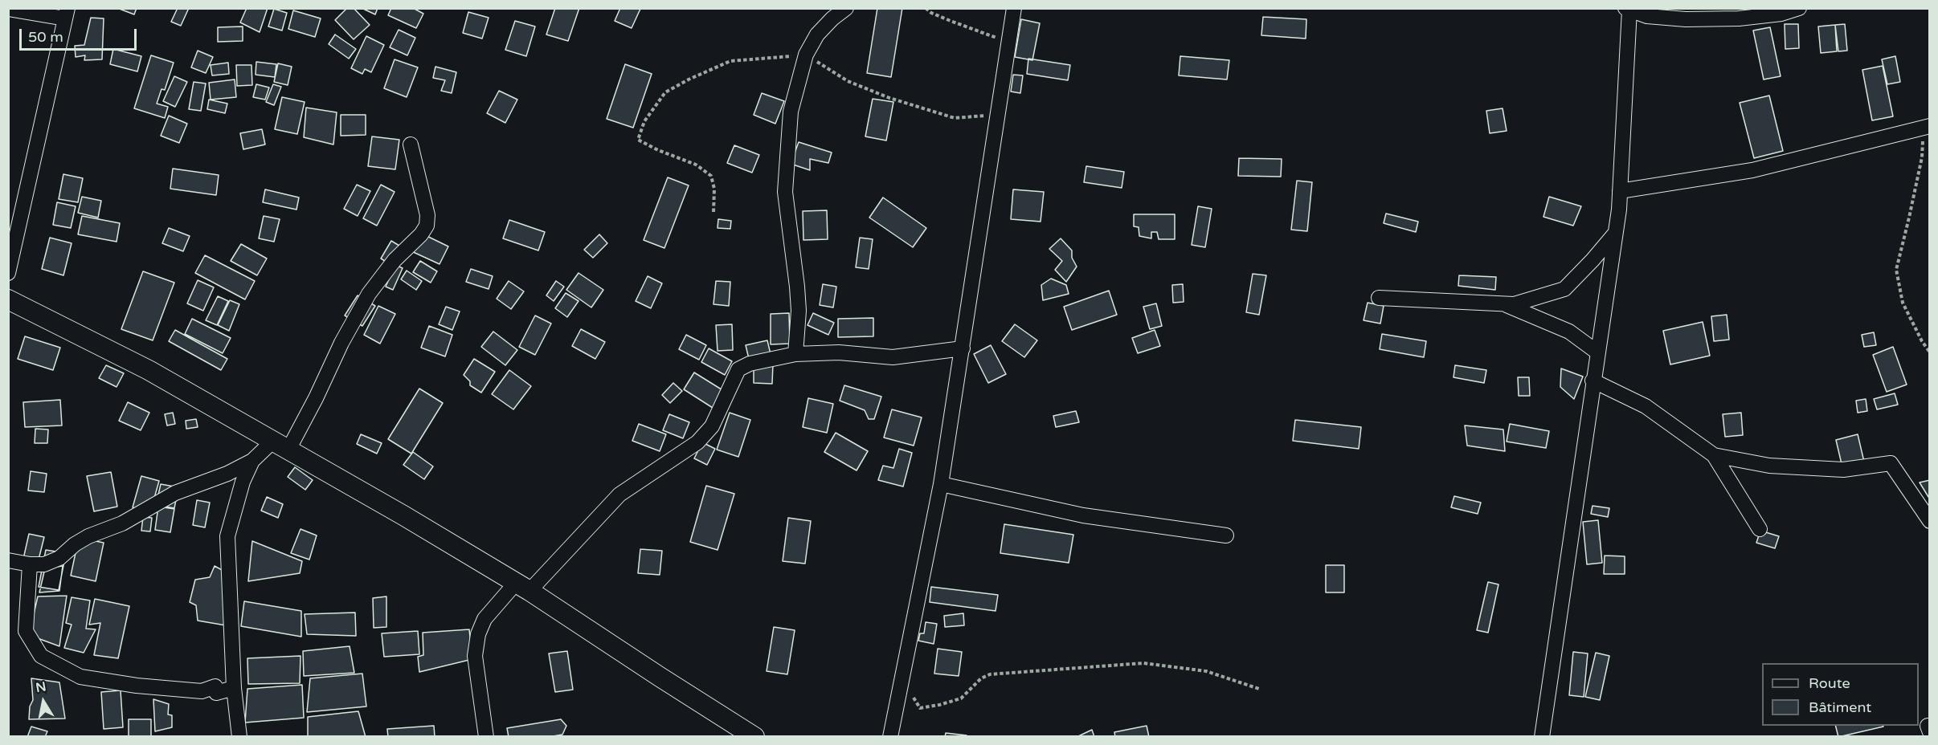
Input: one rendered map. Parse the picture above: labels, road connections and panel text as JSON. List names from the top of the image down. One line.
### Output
{"legend":["Route","Bâtiment"],"scale_bar":"50 m","north":"top"}
